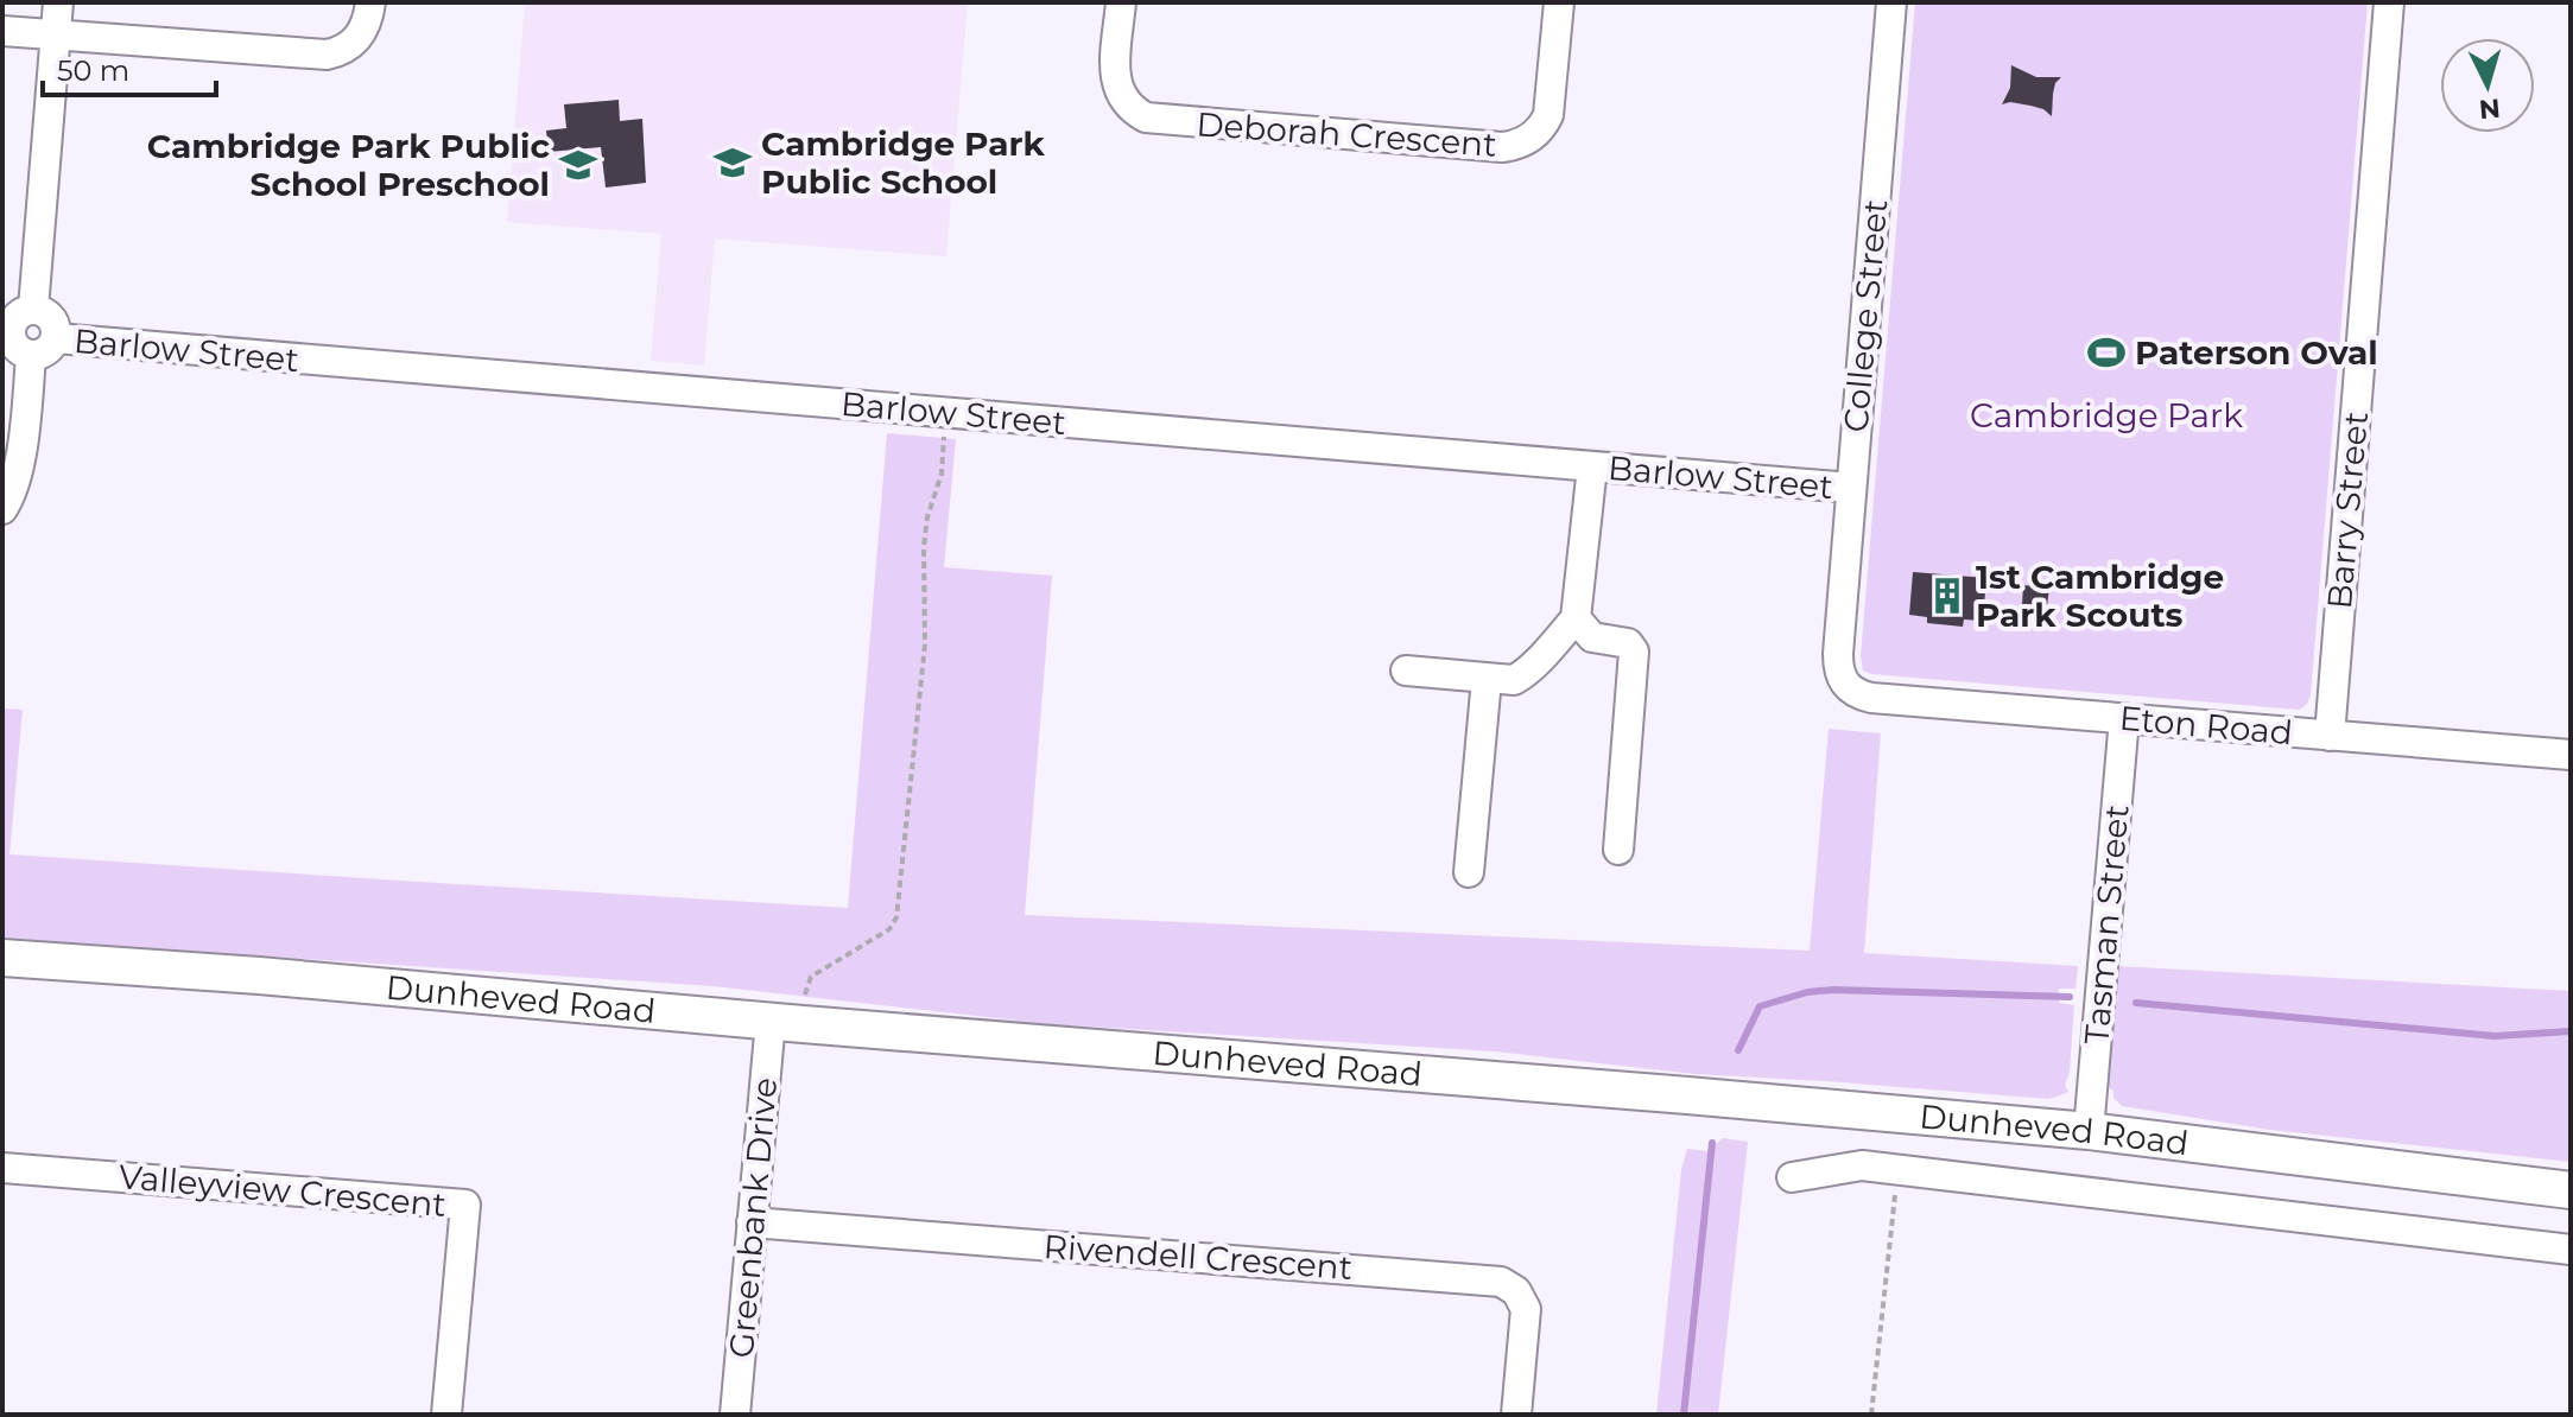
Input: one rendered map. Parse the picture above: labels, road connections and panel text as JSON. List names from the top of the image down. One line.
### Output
{"streets":{"main road":["Dunheved Road"],"street":["Deborah Crescent","College Street","Barlow Street","Barry Street","Eton Road","Tasman Street","Valleyview Crescent","Greenbank Drive","Rivendell Crescent"]},"crossings":[["College Street","Barlow Street"],["College Street","Eton Road"],["Barry Street","Eton Road"],["Eton Road","Tasman Street"],["Tasman Street","Dunheved Road"],["Dunheved Road","Greenbank Drive"],["Greenbank Drive","Rivendell Crescent"]],"parks":["Cambridge Park"],"places":{"school or university":["Cambridge Park Public School","Cambridge Park Public School Preschool"],"sports":["Paterson Oval"],"building":["1st Cambridge Park Scouts"]},"scale_bar":"50 m","north":"bottom"}
